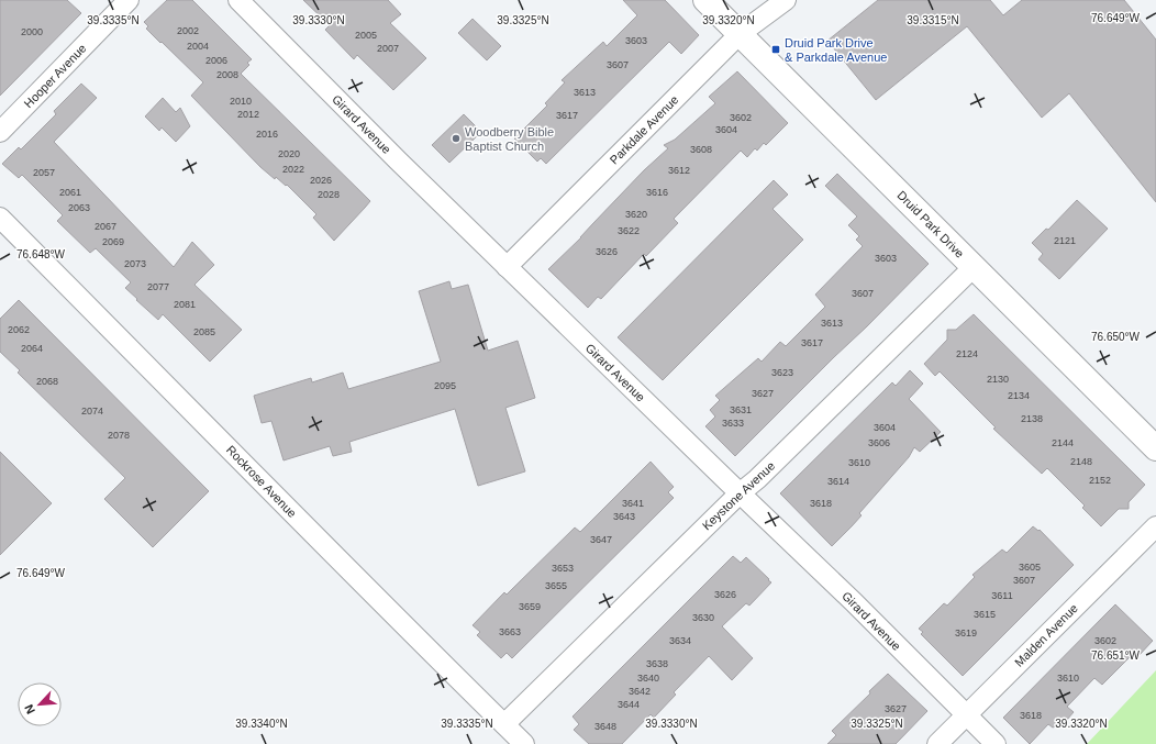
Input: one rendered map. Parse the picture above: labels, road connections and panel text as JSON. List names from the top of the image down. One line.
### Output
{"streets":{"main road":["Druid Park Drive"],"street":["Hooper Avenue","Girard Avenue","Parkdale Avenue","Rockrose Avenue","Keystone Avenue","Malden Avenue"]},"crossings":[["Girard Avenue","Parkdale Avenue"],["Girard Avenue","Keystone Avenue"],["Girard Avenue","Malden Avenue"],["Parkdale Avenue","Druid Park Drive"],["Druid Park Drive","Keystone Avenue"],["Rockrose Avenue","Keystone Avenue"]],"places":{"transit":["Druid Park Drive & Parkdale Avenue"],"other":["Woodberry Bible Baptist Church"]},"house_numbers":["2002","2000","2005","3603","2004","2007","2006","3607","2008","3613","2010","2012","3617","3602","3604","2016","3608","2020","2022","3612","2057","2026","2061","3616","2028","2063","3620","2067","3622","2121","2069","3626","3603","2073","2077","3607","2081","3613","2062","2085","3617","2064","2124","3623","2130","2068","2095","3627","2134","3631","2074","2138","3633","3604","2078","3606","2144","2148","3610","2152","3614","3641","3618","3643","3647","3605","3653","3607","3655","3626","3611","3659","3615","3630","3663","3619","3634","3602","3638","3640","3610","3642","3644","3627","3618","3648"],"north":"bottom left","coordinates":["76.649°W","39.3335°N","39.3320°N","39.3315°N","39.3330°N","39.3325°N","76.648°W","76.650°W","76.651°W","39.3340°N"]}
